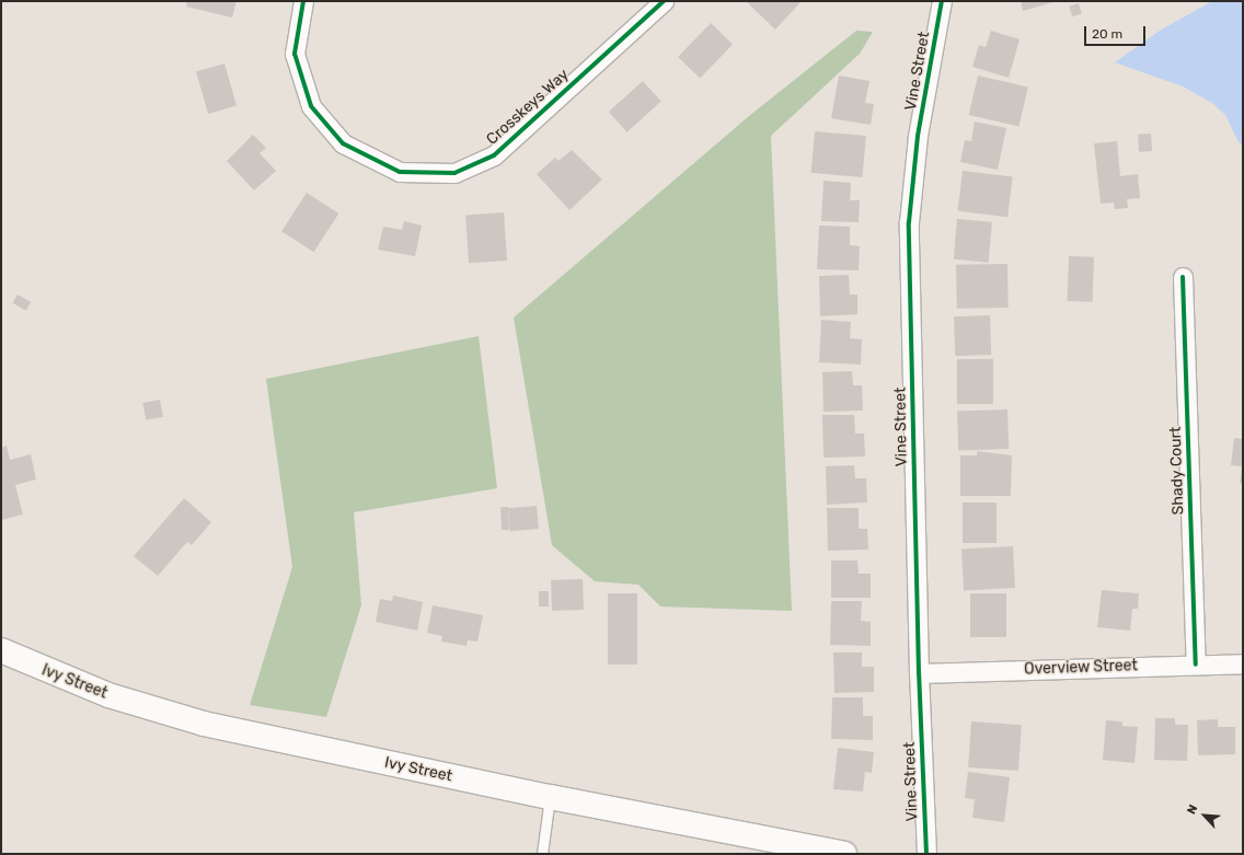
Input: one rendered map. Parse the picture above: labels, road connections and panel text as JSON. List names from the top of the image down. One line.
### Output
{"streets":{"main road":["Ivy Street"],"street":["Vine Street","Crosskeys Way","Shady Court","Overview Street"]},"crossings":[["Vine Street","Overview Street"],["Shady Court","Overview Street"]],"scale_bar":"20 m","north":"top left"}
